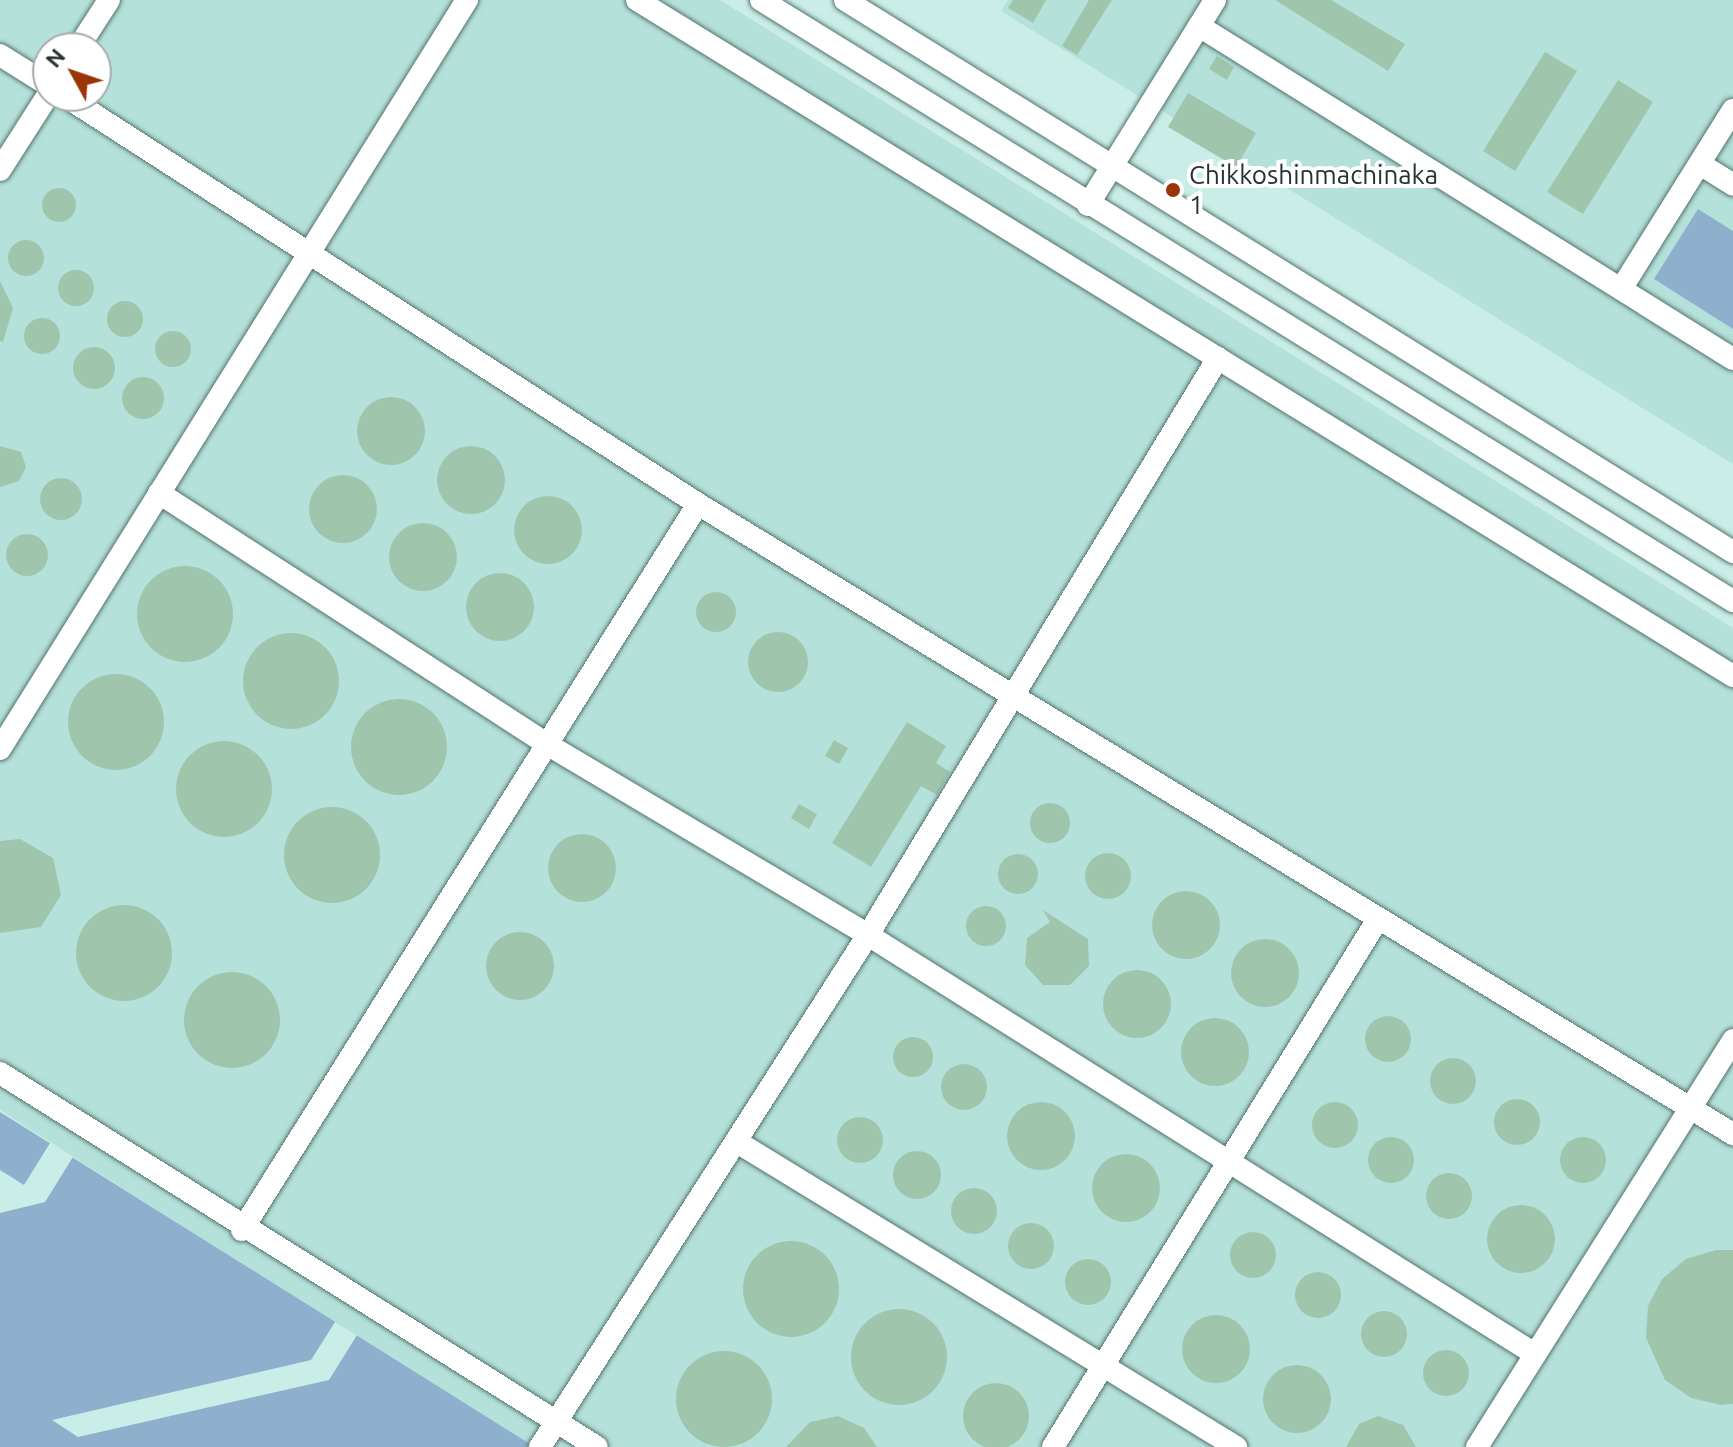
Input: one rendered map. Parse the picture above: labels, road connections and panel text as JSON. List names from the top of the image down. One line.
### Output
{"places":["Chikkoshinmachinaka 1"],"north":"top left"}
